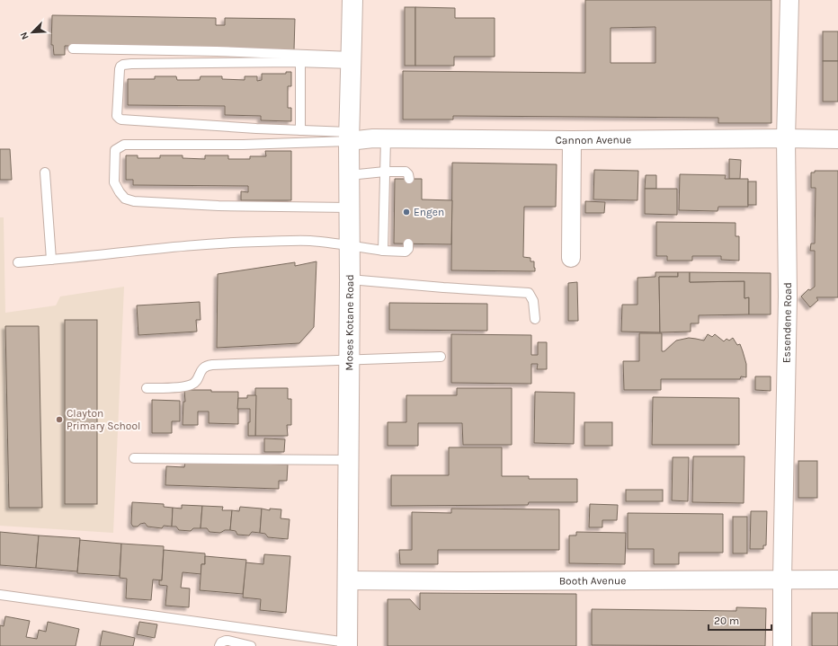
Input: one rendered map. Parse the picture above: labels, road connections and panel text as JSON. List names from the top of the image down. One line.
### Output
{"streets":{"street":["Cannon Avenue","Moses Kotane Road","Essendene Road","Booth Avenue"]},"crossings":[["Cannon Avenue","Moses Kotane Road"],["Cannon Avenue","Essendene Road"],["Moses Kotane Road","Booth Avenue"],["Essendene Road","Booth Avenue"]],"places":["Engen","Clayton Primary School"],"scale_bar":"20 m","north":"bottom left"}
